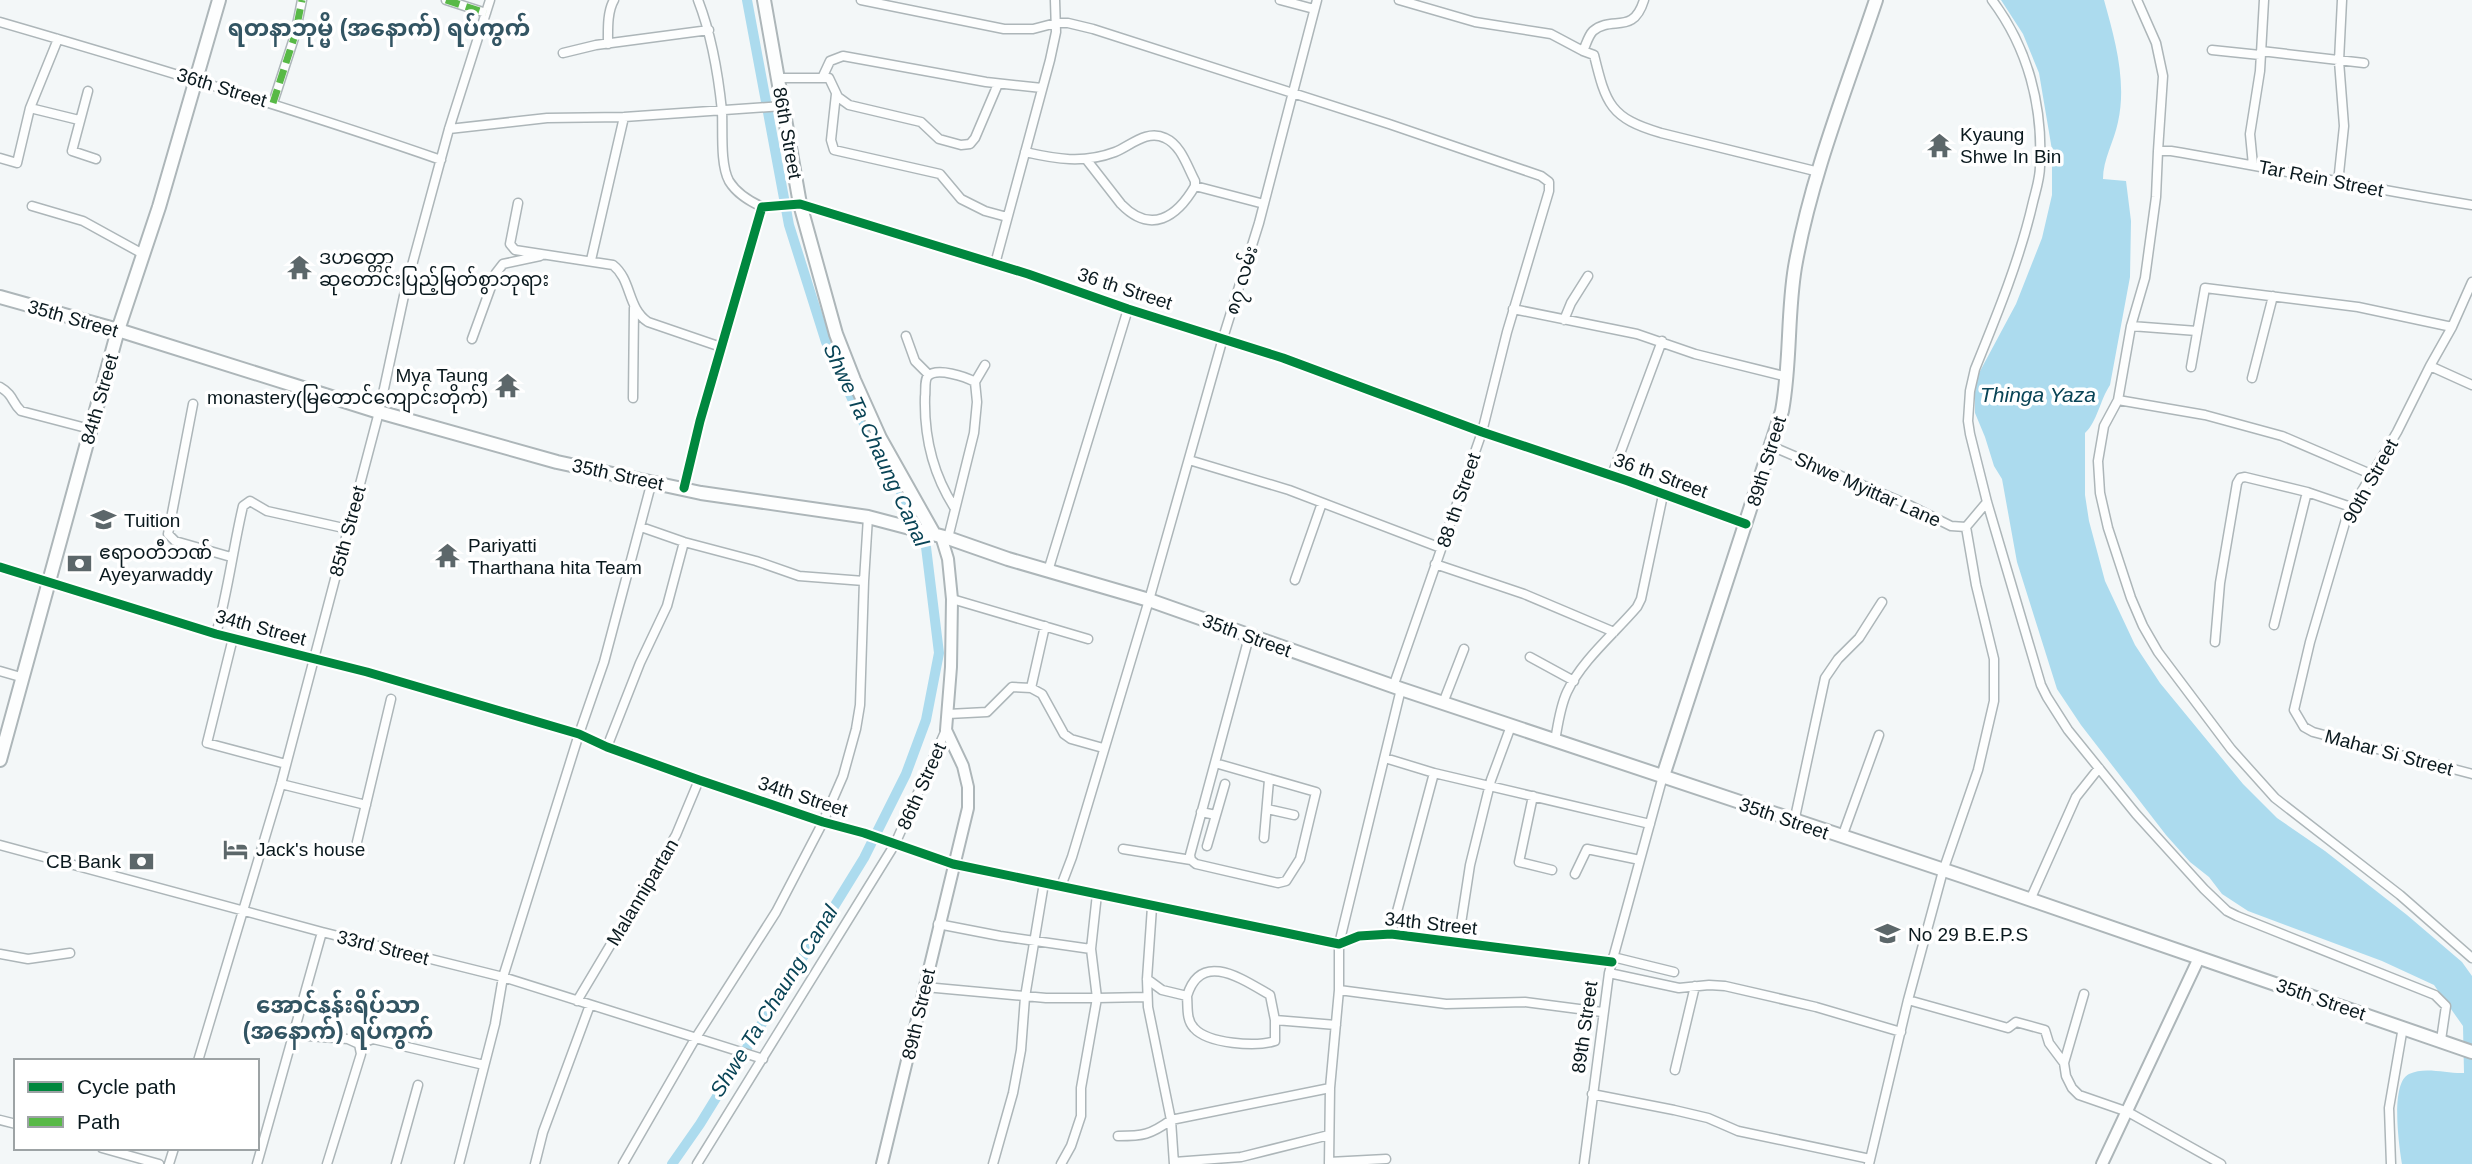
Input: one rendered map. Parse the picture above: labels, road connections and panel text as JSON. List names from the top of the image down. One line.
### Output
{"streets":{"main road":["86th Street","35th Street","84th Street","89th Street"],"street":["36th Street","Tar Rein Street","၈၇ လမ်း","36 th Street","90th Street","Shwe Myittar Lane","88 th Street","85th Street","34th Street","Mahar Si Street","Malannipartan","33rd Street"]},"crossings":[["36th Street","84th Street"],["36th Street","85th Street"],["86th Street","36 th Street"],["86th Street","35th Street"],["86th Street","89th Street"],["86th Street","34th Street"],["86th Street","33rd Street"],["၈၇ လမ်း","36 th Street"],["၈၇ လမ်း","35th Street"],["၈၇ လမ်း","88 th Street"],["၈၇ လမ်း","34th Street"],["36 th Street","89th Street"],["36 th Street","88 th Street"],["35th Street","84th Street"],["35th Street","89th Street"],["35th Street","88 th Street"],["35th Street","85th Street"],["84th Street","34th Street"],["89th Street","Shwe Myittar Lane"],["89th Street","34th Street"],["90th Street","Mahar Si Street"],["88 th Street","34th Street"],["85th Street","34th Street"],["85th Street","33rd Street"],["34th Street","Malannipartan"],["Malannipartan","33rd Street"]],"districts":["ရတနာဘုမ္မိ (အနောက်) ရပ်ကွက်","အောင်နန်းရိပ်သာ (အနောက်) ရပ်ကွက်"],"water":["Thinga Yaza","Shwe Ta Chaung Canal"],"places":{"temple":["Kyaung Shwe In Bin","ဒဟတ္တော ဆုတောင်းပြည့်မြတ်စွာဘုရား","Mya Taung monastery(မြတောင်ကျောင်းတိုက်)","Pariyatti Tharthana hita Team"],"school or university":["Tuition","No 29 B.E.P.S"],"bank":["ဧရာဝတီဘဏ် Ayeyarwaddy","CB Bank"],"hotel":["Jack's house"]},"legend":["Cycle path","Path"]}
